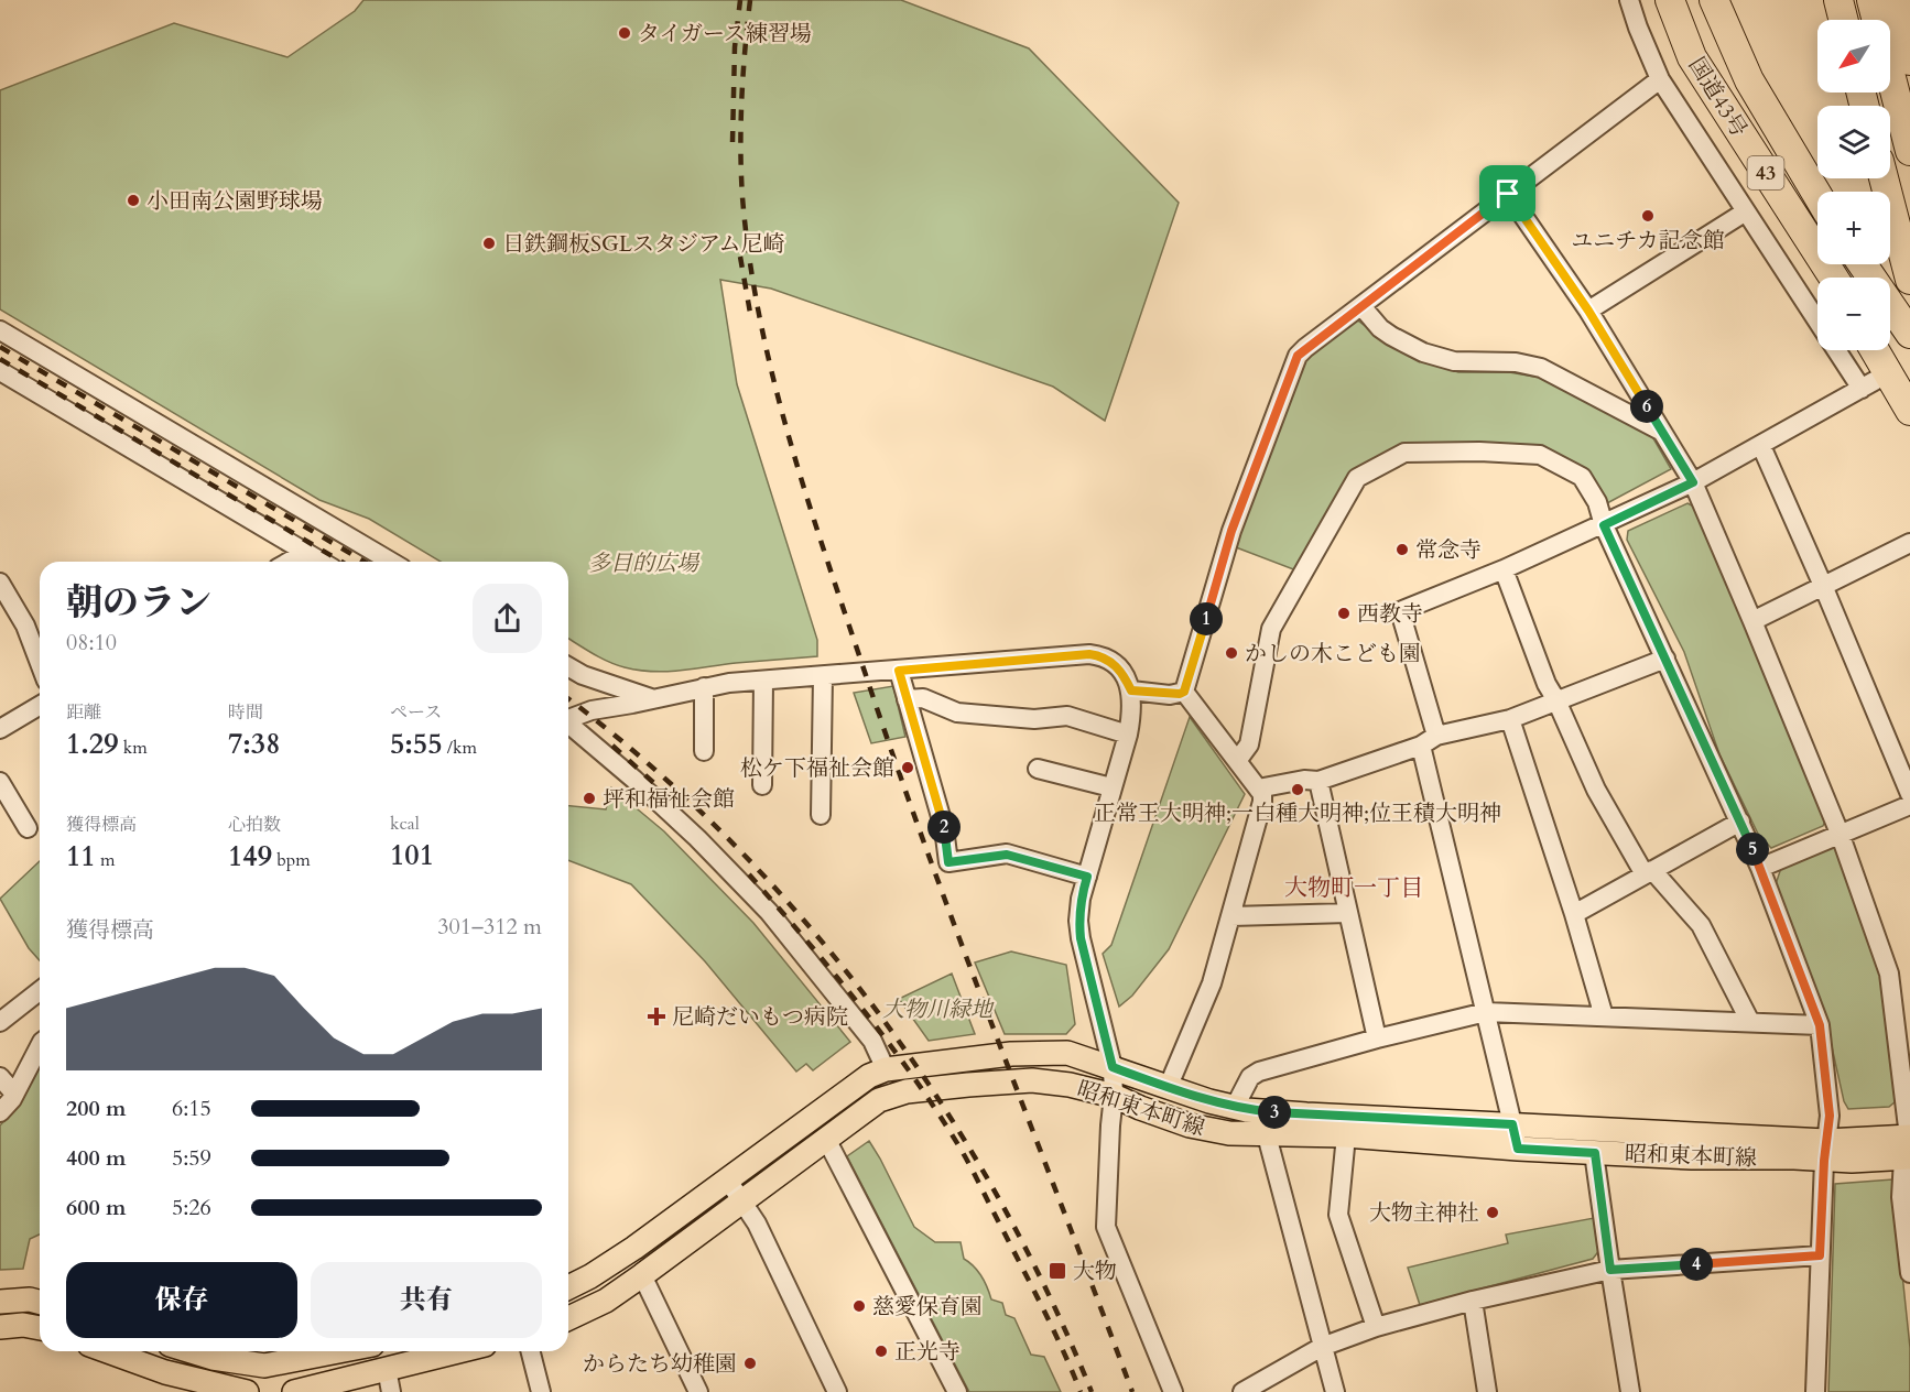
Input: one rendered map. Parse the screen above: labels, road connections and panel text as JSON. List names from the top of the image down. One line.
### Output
{"streets":{"highway":["国道43号","43"],"main road":["昭和東本町線"]},"districts":["大物町一丁目"],"parks":["多目的広場","大物川緑地"],"places":{"other":["タイガース練習場","小田南公園野球場","ユニチカ記念館","日鉄鋼板SGLスタジアム尼崎","常念寺","西教寺","かしの木こども園","松ケ下福祉会館","正常王大明神;一白種大明神;位王積大明神","坪和福祉会館","大物主神社","慈愛保育園","正光寺","からたち幼稚園"],"health":["尼崎だいもつ病院"],"transit":["大物"]},"north":"bottom left","page":{"map_buttons":["+","−"],"pins":["6","1","2","5","3","4"],"heading":["朝のラン","08:10"],"stats":[["距離","1.29 km"],["時間","7:38"],["ペース","5:55 /km"],["獲得標高","11 m"],["心拍数","149 bpm"],["kcal","101"]],"chart":["獲得標高","301–312 m"],"list":[{"name":"200 m","note":"6:15"},{"name":"400 m","note":"5:59"},{"name":"600 m","note":"5:26"}],"buttons":["保存","共有"]}}
